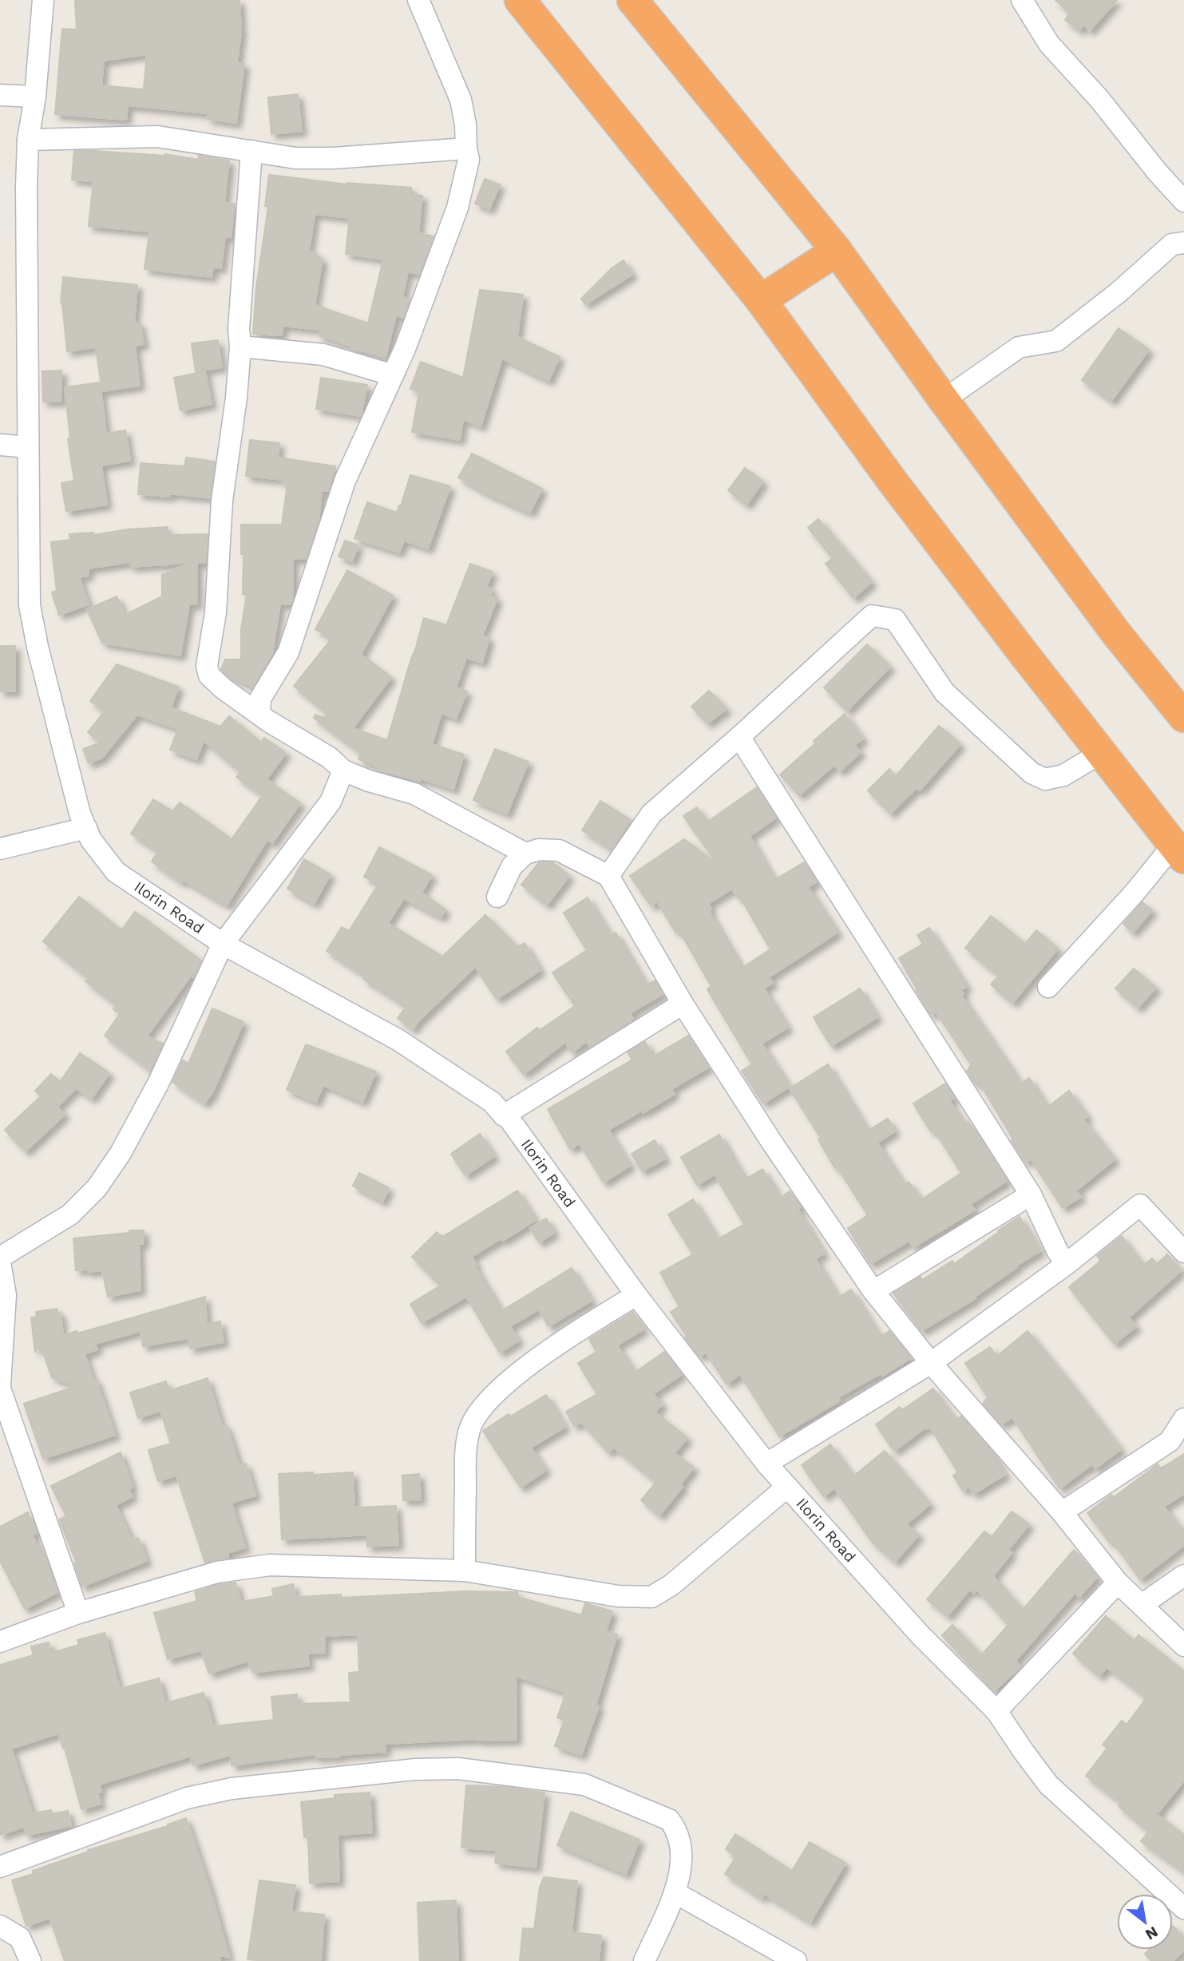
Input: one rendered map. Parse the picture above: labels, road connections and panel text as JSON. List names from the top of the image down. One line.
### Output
{"streets":{"street":["Ilorin Road"]},"north":"bottom right"}
